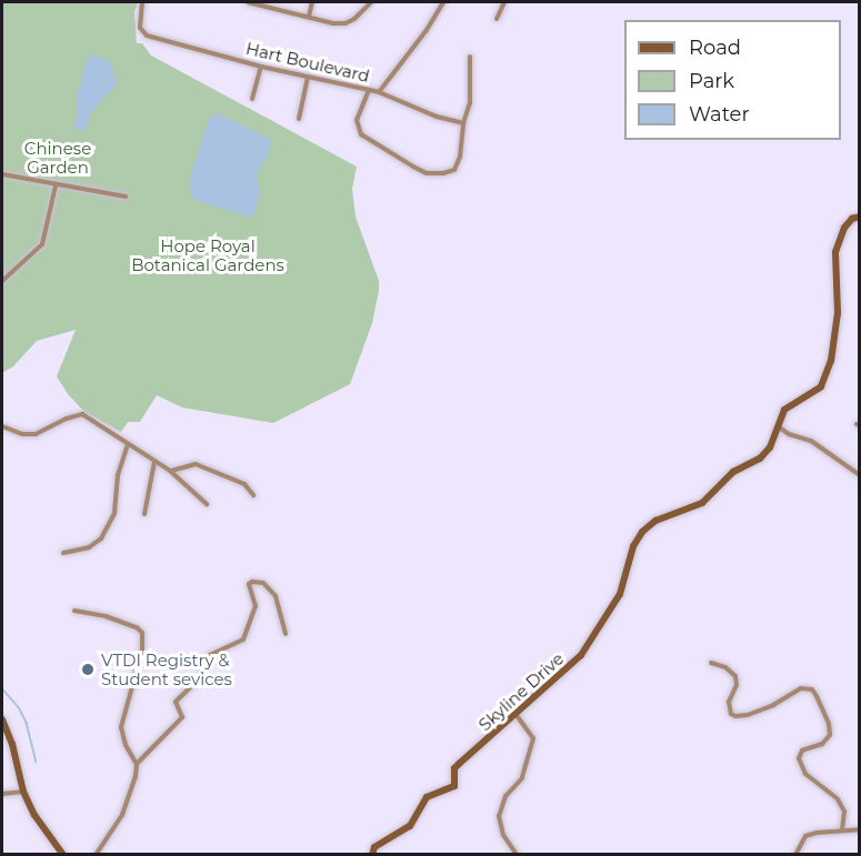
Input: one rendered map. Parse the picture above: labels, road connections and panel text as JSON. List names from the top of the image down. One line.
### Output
{"streets":{"street":["Hart Boulevard","Skyline Drive"]},"parks":["Chinese Garden","Hope Royal Botanical Gardens"],"places":["VTDI Registry & Student sevices"],"legend":["Road","Park","Water"]}
